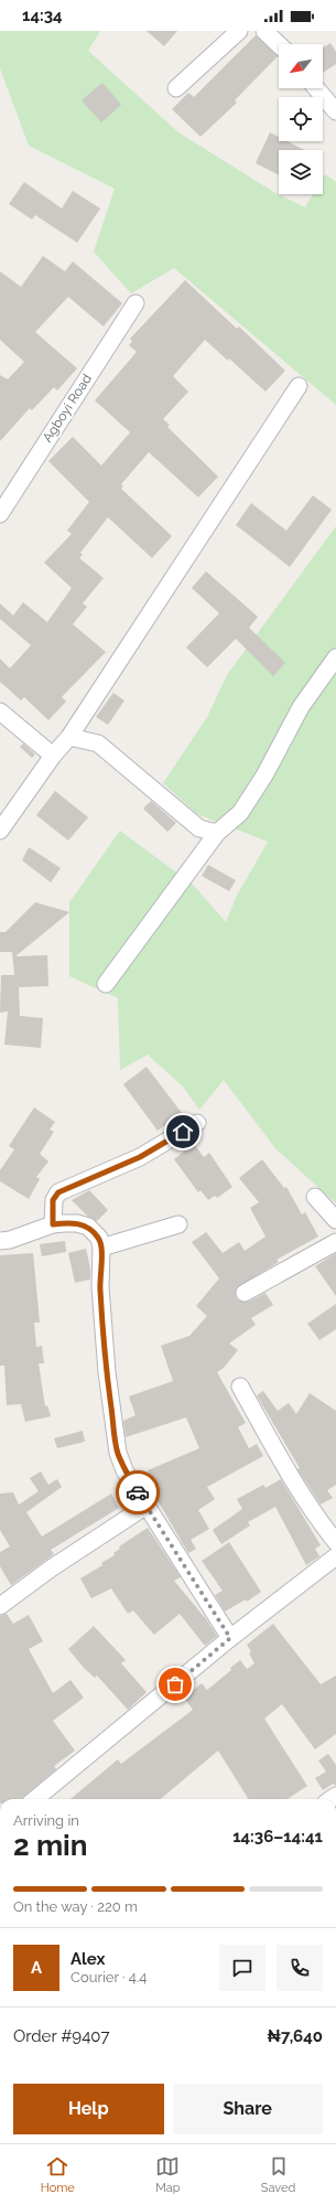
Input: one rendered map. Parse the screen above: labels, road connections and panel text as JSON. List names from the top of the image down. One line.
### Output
{"streets":{"street":["Agboyi Road"]},"north":"bottom left","page":{"status":"14:34","heading":["2 min","Arriving in","14:36–14:41"],"panel":["Alex","Courier · 4.4","Order #9407","₦7,640"],"bar":"On the way · 220 m","round":"A","buttons":["Help","Share"],"tabs":["Home","Map","Saved"]}}
